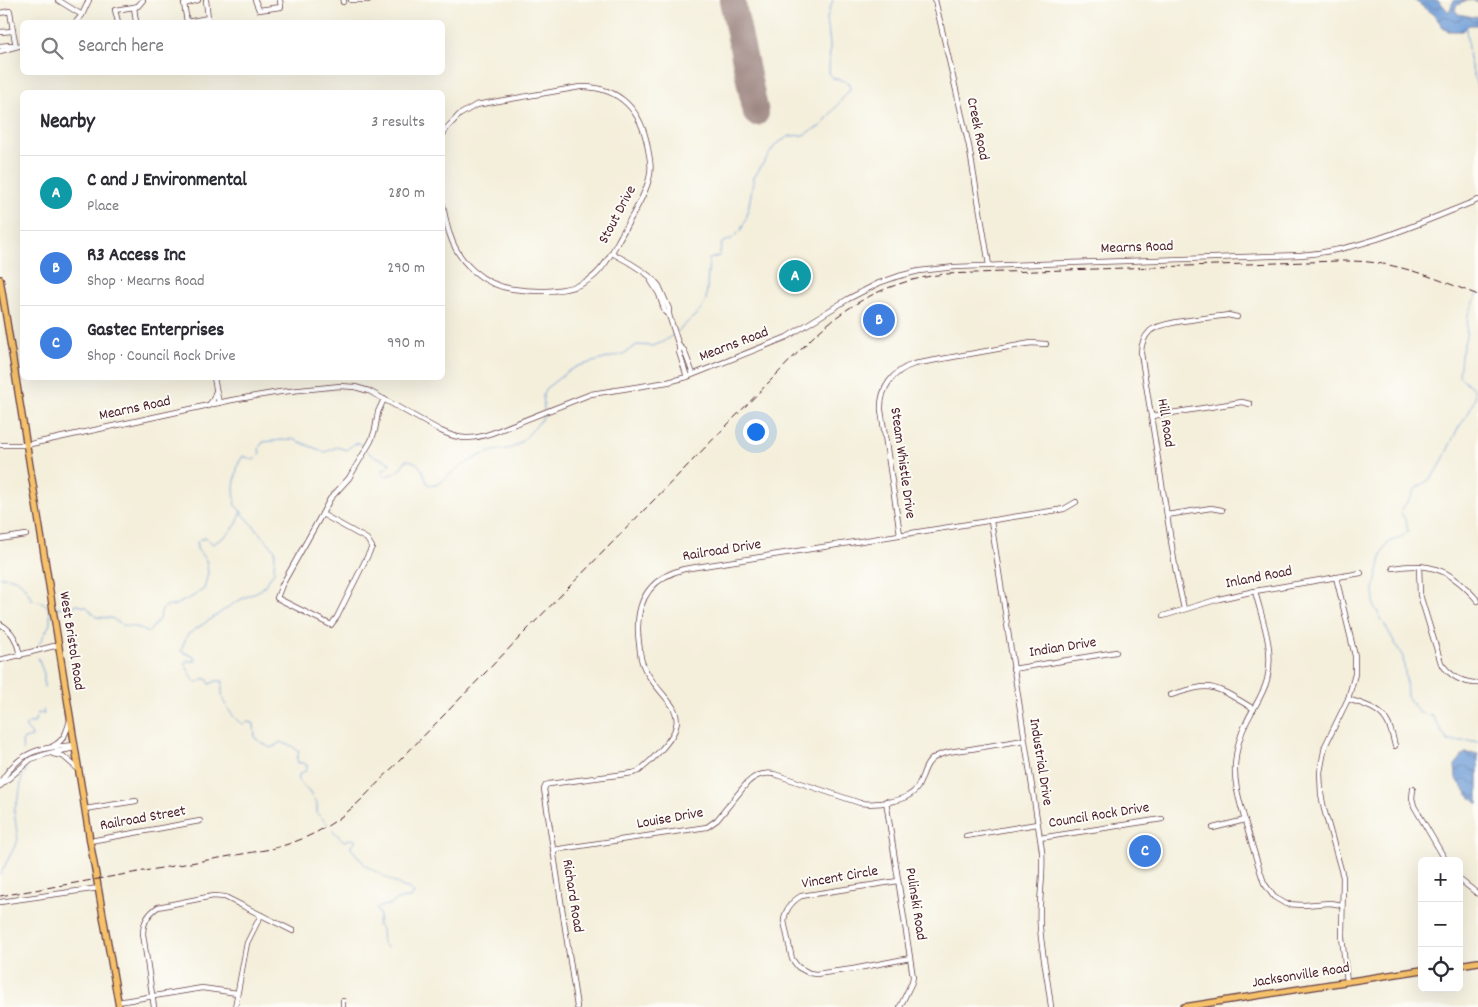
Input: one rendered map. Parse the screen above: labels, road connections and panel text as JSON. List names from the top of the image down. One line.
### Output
{"streets":{"main road":["West Bristol Road","Jacksonville Road"],"street":["Creek Road","Stout Drive","Mearns Road","Hill Road","Steam Whistle Drive","Railroad Drive","Inland Road","Indian Drive","Industrial Drive","Council Rock Drive","Railroad Street","Louise Drive","Vincent Circle","Richard Road","Pulinski Road"]},"crossings":[["Creek Road","Mearns Road"],["Mearns Road","West Bristol Road"],["Hill Road","Inland Road"],["Steam Whistle Drive","Railroad Drive"],["Railroad Drive","Industrial Drive"],["Railroad Drive","Richard Road"],["West Bristol Road","Railroad Street"],["Indian Drive","Industrial Drive"],["Industrial Drive","Council Rock Drive"],["Industrial Drive","Louise Drive"],["Louise Drive","Richard Road"],["Louise Drive","Pulinski Road"],["Vincent Circle","Pulinski Road"]],"page":{"search":"Search here","heading":["Nearby","3 results"],"list":[{"mark":"A","name":"C and J Environmental","note":"Place","value":"280 m"},{"mark":"B","name":"R3 Access Inc","note":"Shop · Mearns Road","value":"290 m"},{"mark":"C","name":"Gastec Enterprises","note":"Shop · Council Rock Drive","value":"990 m"}],"pins":["A","B","C"],"map_buttons":["+","−"]}}
